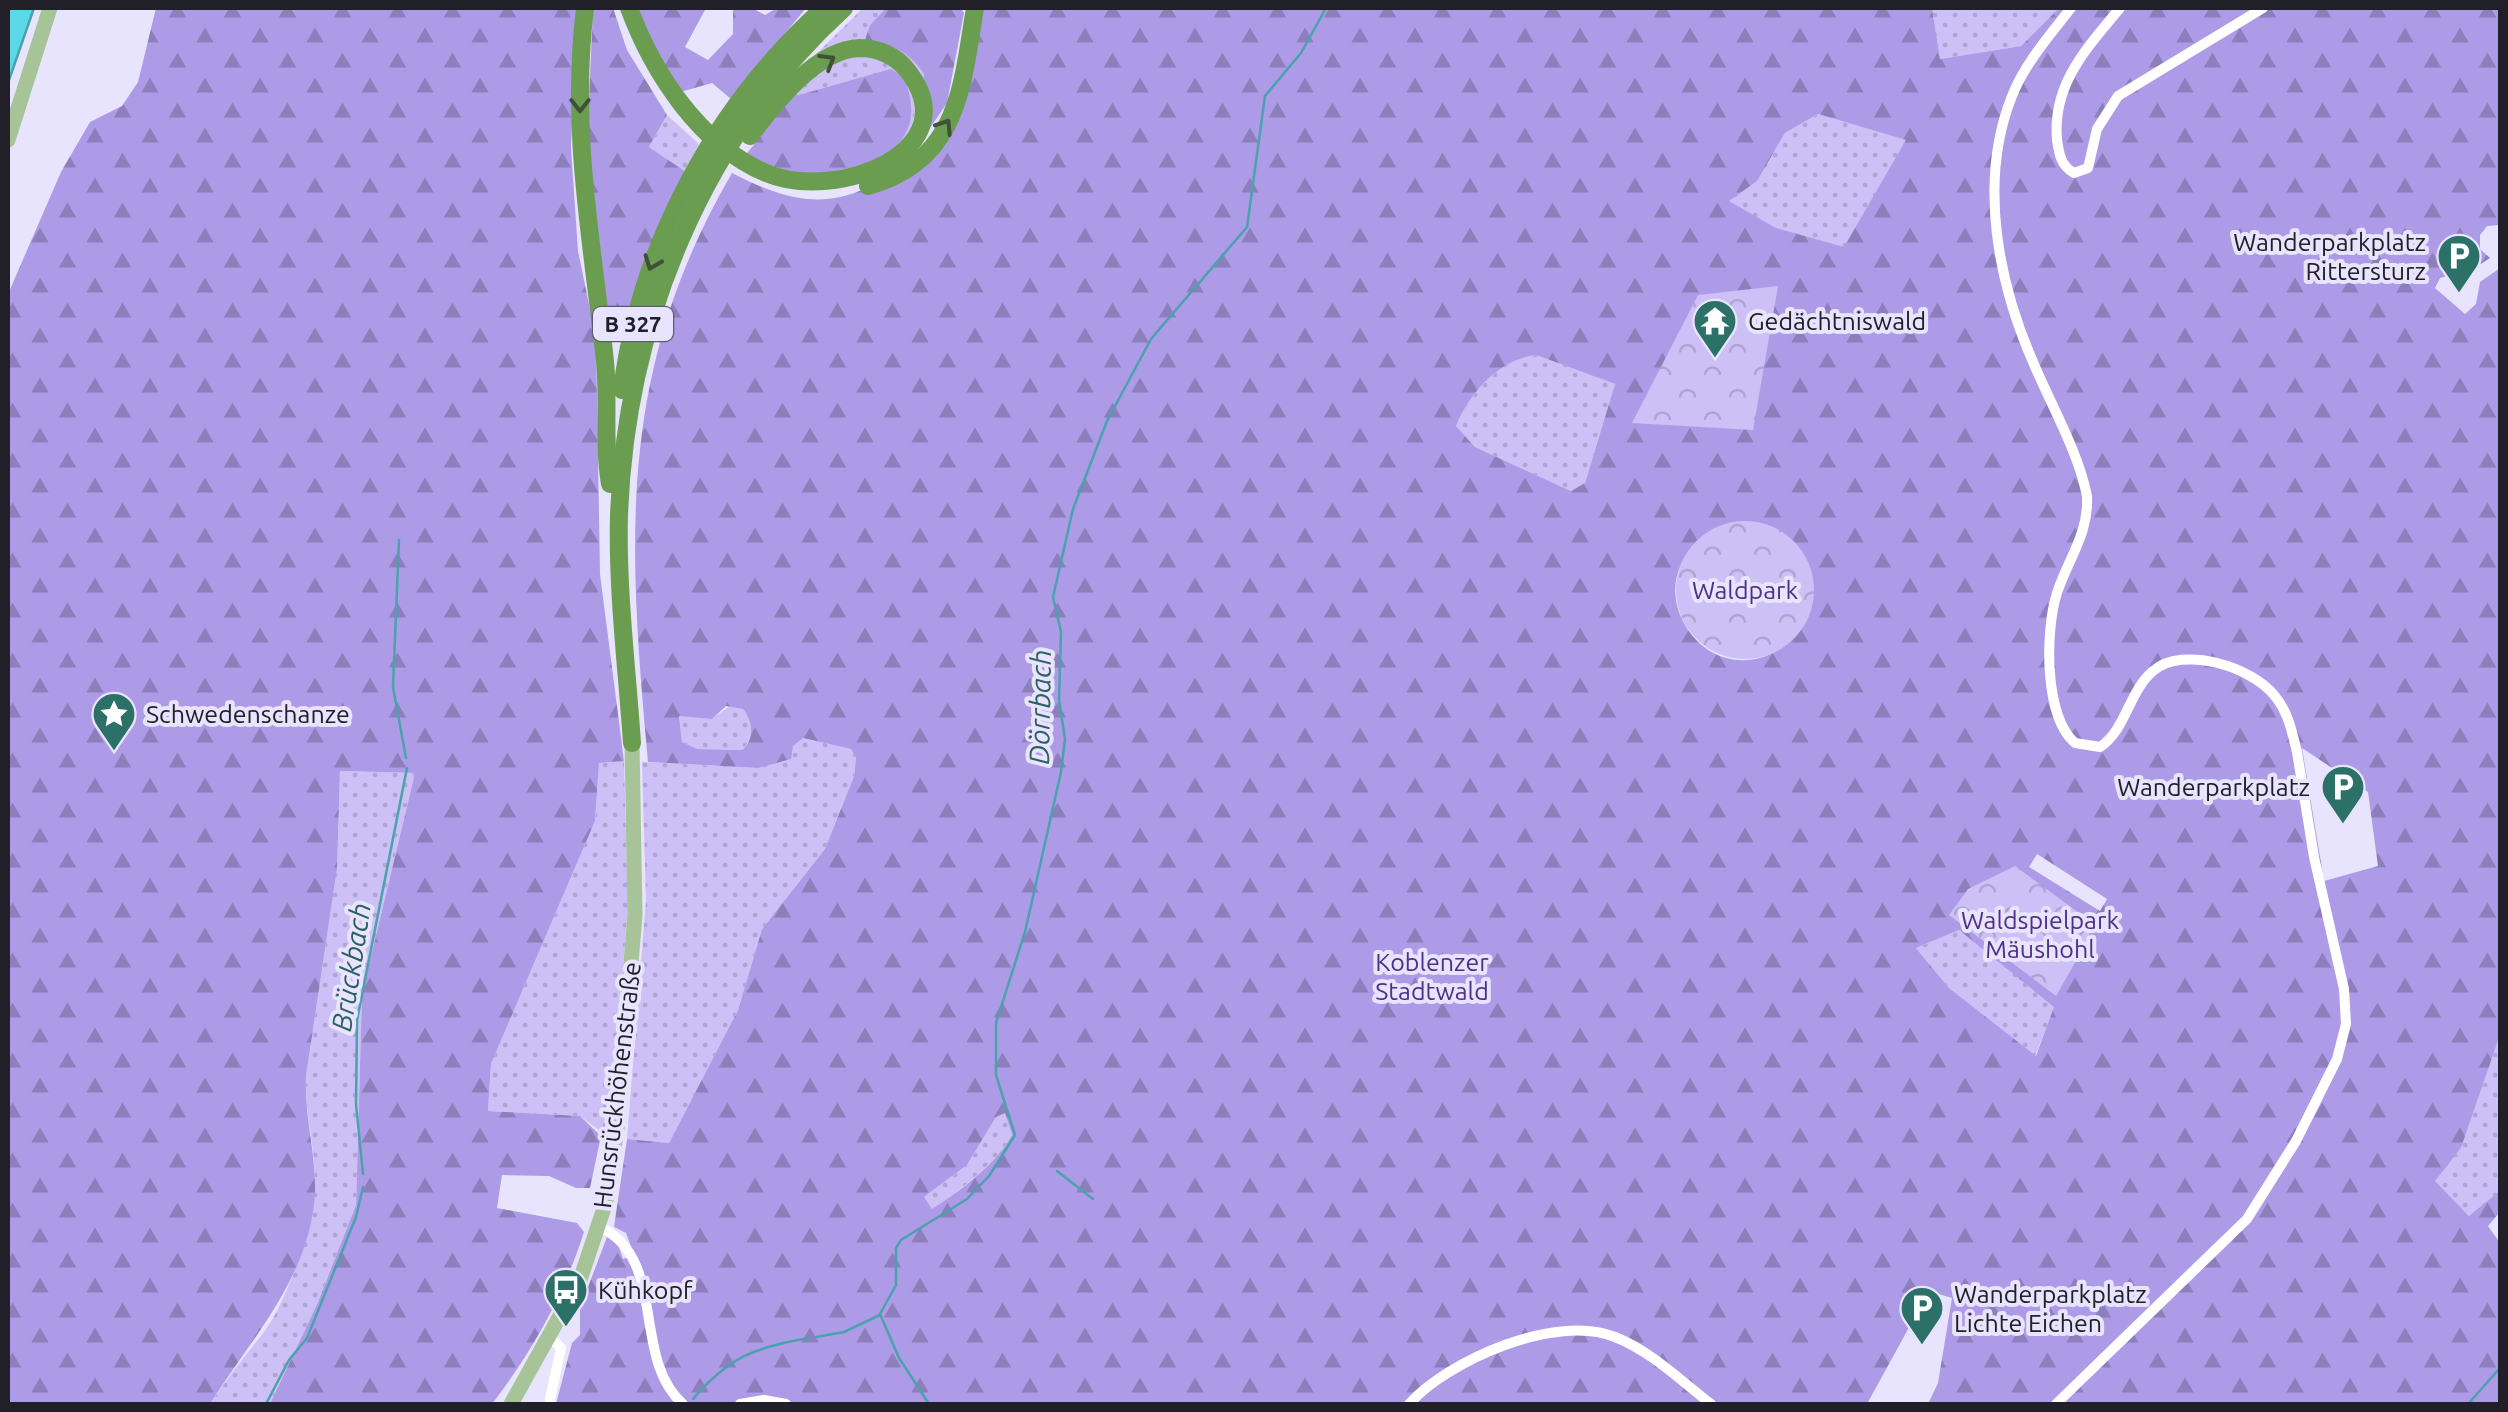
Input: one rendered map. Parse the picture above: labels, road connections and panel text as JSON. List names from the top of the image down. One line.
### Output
{"streets":{"highway":["B 327"],"main road":["Hunsrückhöhenstraße"]},"crossings":[["B 327","Hunsrückhöhenstraße"]],"water":["Dörrbach","Brückbach"],"parks":["Waldpark","Waldspielpark Mäushohl","Koblenzer Stadtwald"],"places":{"parking":["Wanderparkplatz Rittersturz","Wanderparkplatz","Wanderparkplatz Lichte Eichen"],"temple":["Gedächtniswald"],"place":["Schwedenschanze"],"bus stop":["Kühkopf"]}}
